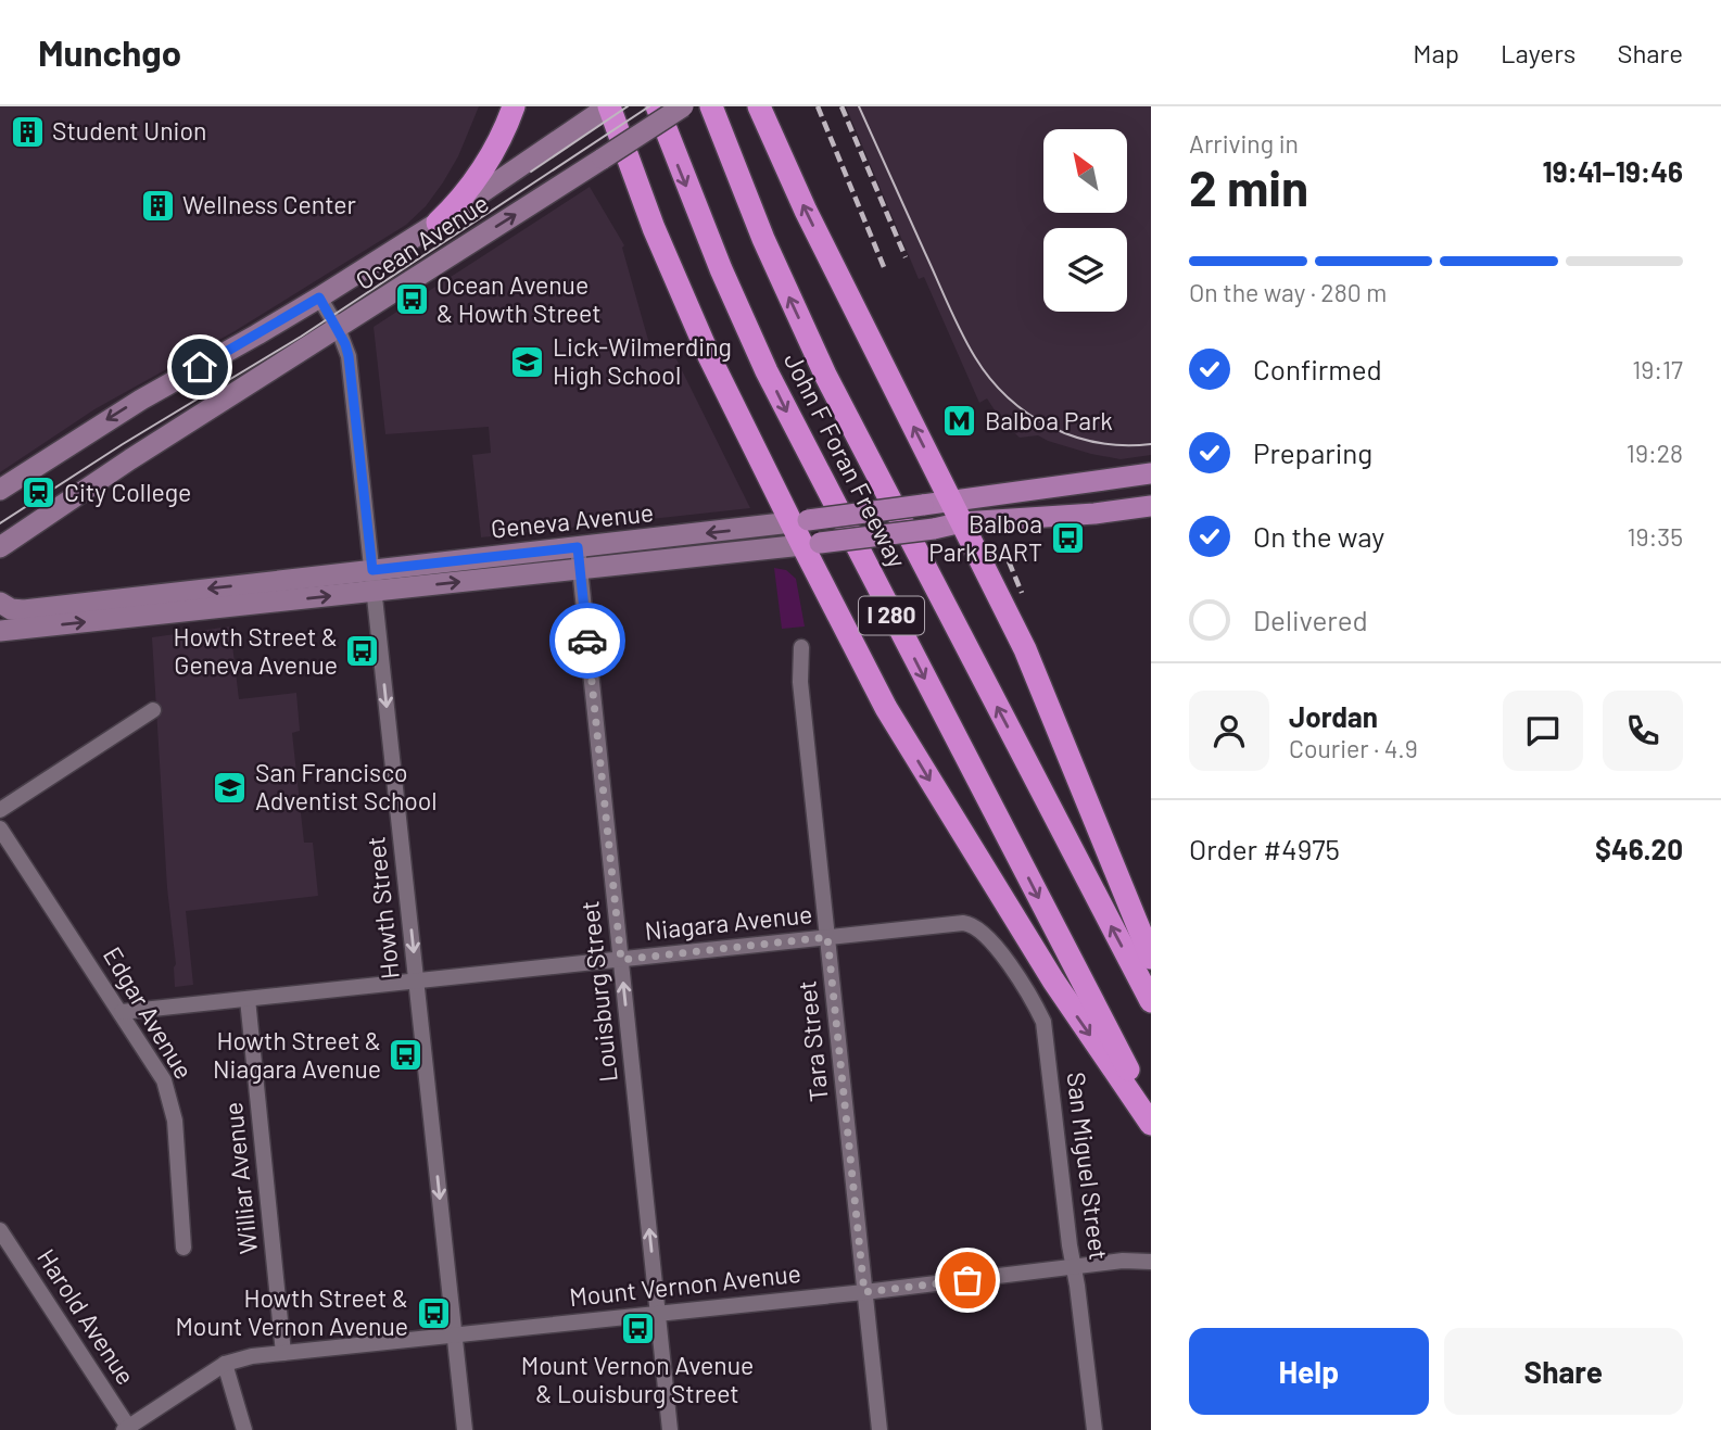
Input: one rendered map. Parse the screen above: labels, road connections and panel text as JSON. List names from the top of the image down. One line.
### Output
{"streets":{"highway":["John F Foran Freeway","I 280"],"main road":["Ocean Avenue","Geneva Avenue"],"street":["Howth Street","Niagara Avenue","Louisburg Street","Edgar Avenue","Tara Street","San Miguel Street","Williar Avenue","Mount Vernon Avenue","Harold Avenue"]},"crossings":[["Ocean Avenue","Howth Street"],["Geneva Avenue","Howth Street"],["Geneva Avenue","Louisburg Street"],["Howth Street","Niagara Avenue"],["Howth Street","Mount Vernon Avenue"],["Niagara Avenue","Louisburg Street"],["Niagara Avenue","Edgar Avenue"],["Niagara Avenue","Tara Street"],["Niagara Avenue","San Miguel Street"],["Niagara Avenue","Williar Avenue"],["Louisburg Street","Mount Vernon Avenue"],["Tara Street","Mount Vernon Avenue"],["San Miguel Street","Mount Vernon Avenue"],["Williar Avenue","Mount Vernon Avenue"]],"one_way":["Howth Street","Louisburg Street"],"places":{"building":["Student Union","Wellness Center"],"bus stop":["Ocean Avenue & Howth Street","Balboa Park BART","Howth Street & Geneva Avenue","Howth Street & Niagara Avenue","Howth Street & Mount Vernon Avenue","Mount Vernon Avenue & Louisburg Street"],"school or university":["Lick-Wilmerding High School","San Francisco Adventist School"],"metro station":["Balboa Park"],"station":["City College"]},"north":"top left","page":{"header":"Munchgo","nav":["Map","Layers","Share"],"heading":["2 min","Arriving in","19:41–19:46"],"panel":["Jordan","Courier · 4.9","Order #4975","$46.20"],"bar":"On the way · 280 m","list":[["Confirmed","19:17"],["Preparing","19:28"],["On the way","19:35"],"Delivered"],"buttons":["Help","Share"]}}
